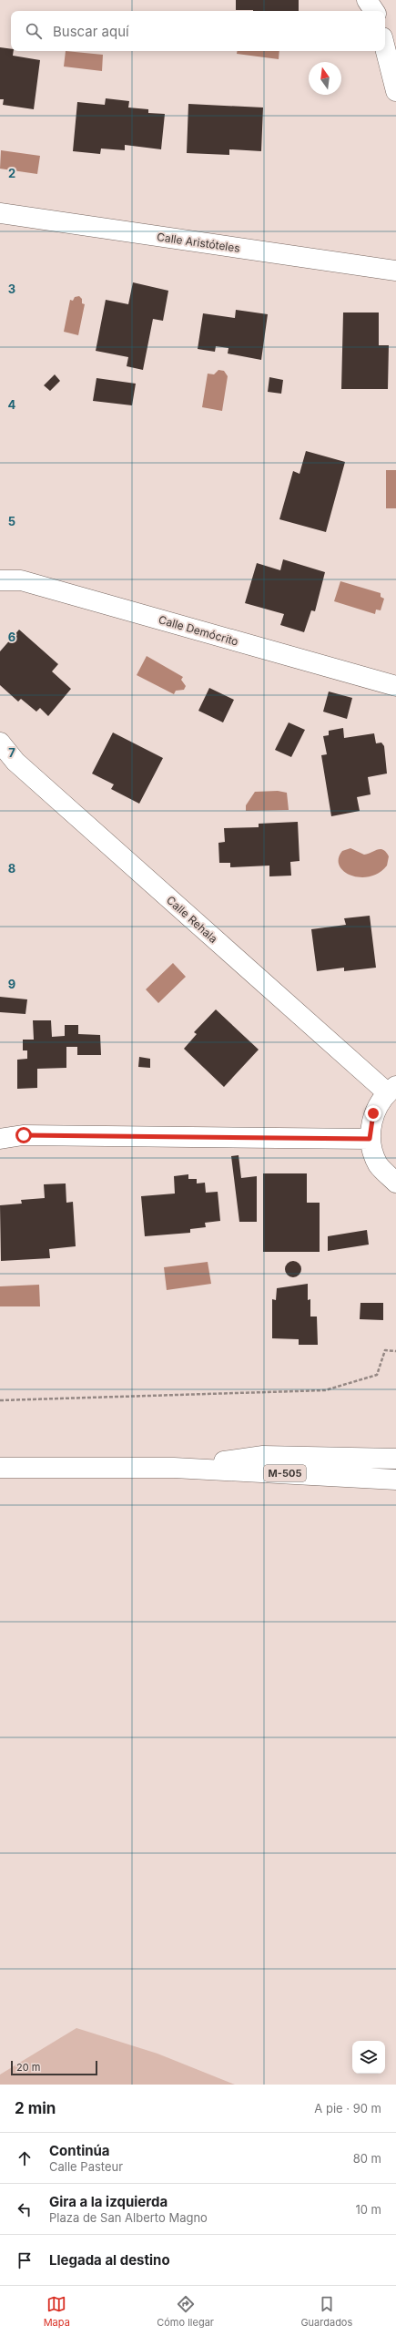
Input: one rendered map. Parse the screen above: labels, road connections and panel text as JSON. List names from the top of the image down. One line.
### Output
{"streets":{"main road":["Calle Aristóteles","Calle Demócrito","Calle Rehala","M-505"]},"scale_bar":"20 m","north":"top","page":{"search":"Buscar aquí","scale":"20 m","heading":["2 min","A pie · 90 m"],"list":[["Continúa","Calle Pasteur","80 m"],["Gira a la izquierda","Plaza de San Alberto Magno","10 m"],"Llegada al destino"],"nav":["Mapa","Cómo llegar","Guardados"]},"grid":{"rows":["2","3","4","5","6","7","8","9"]}}
